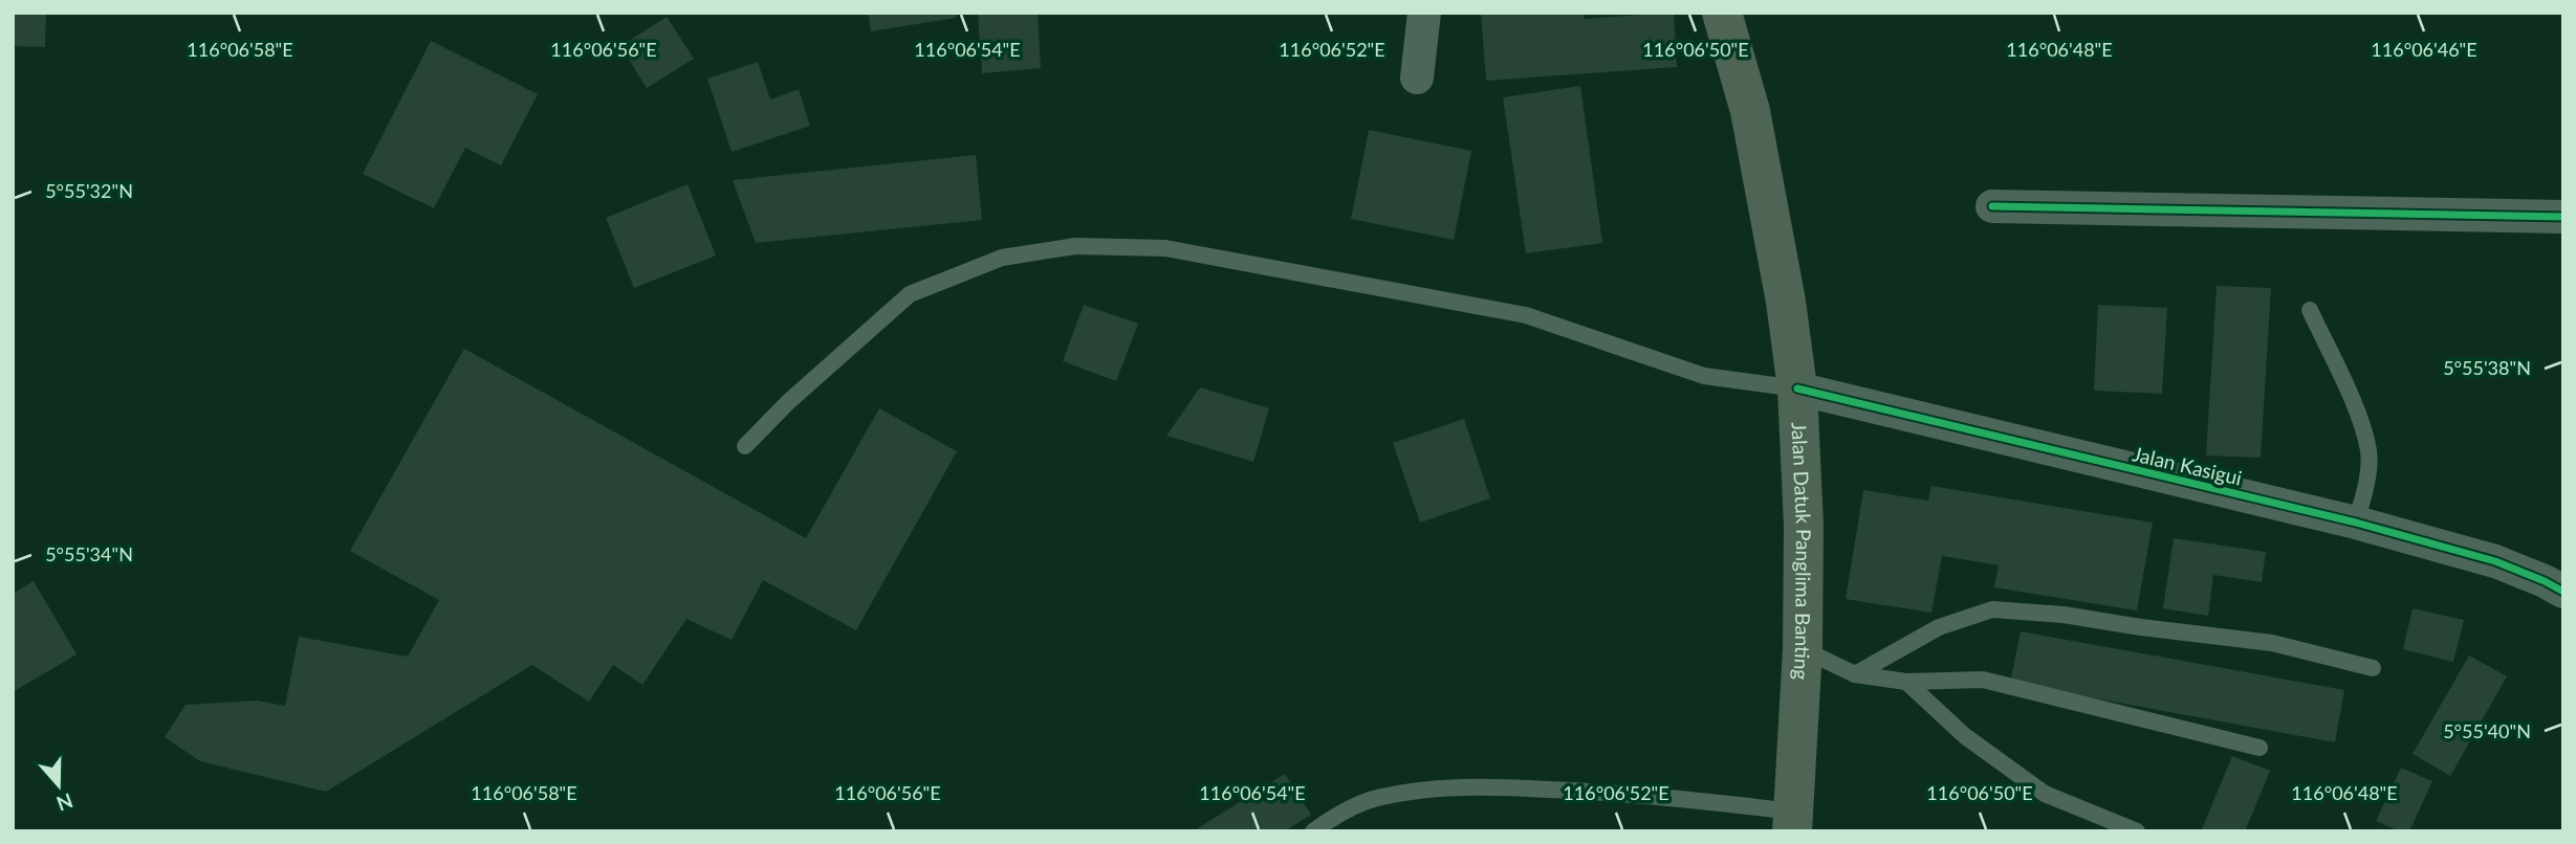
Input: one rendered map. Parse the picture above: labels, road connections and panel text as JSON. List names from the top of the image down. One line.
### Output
{"streets":{"main road":["Jalan Datuk Panglima Banting"],"street":["Jalan Kasigui"]},"crossings":[["Jalan Kasigui","Jalan Datuk Panglima Banting"]],"north":"bottom","coordinates":["116°06'58\"E","116°06'56\"E","116°06'54\"E","116°06'52\"E","116°06'50\"E","116°06'48\"E","116°06'46\"E","5°55'32\"N","5°55'38\"N","5°55'34\"N","5°55'40\"N"]}
